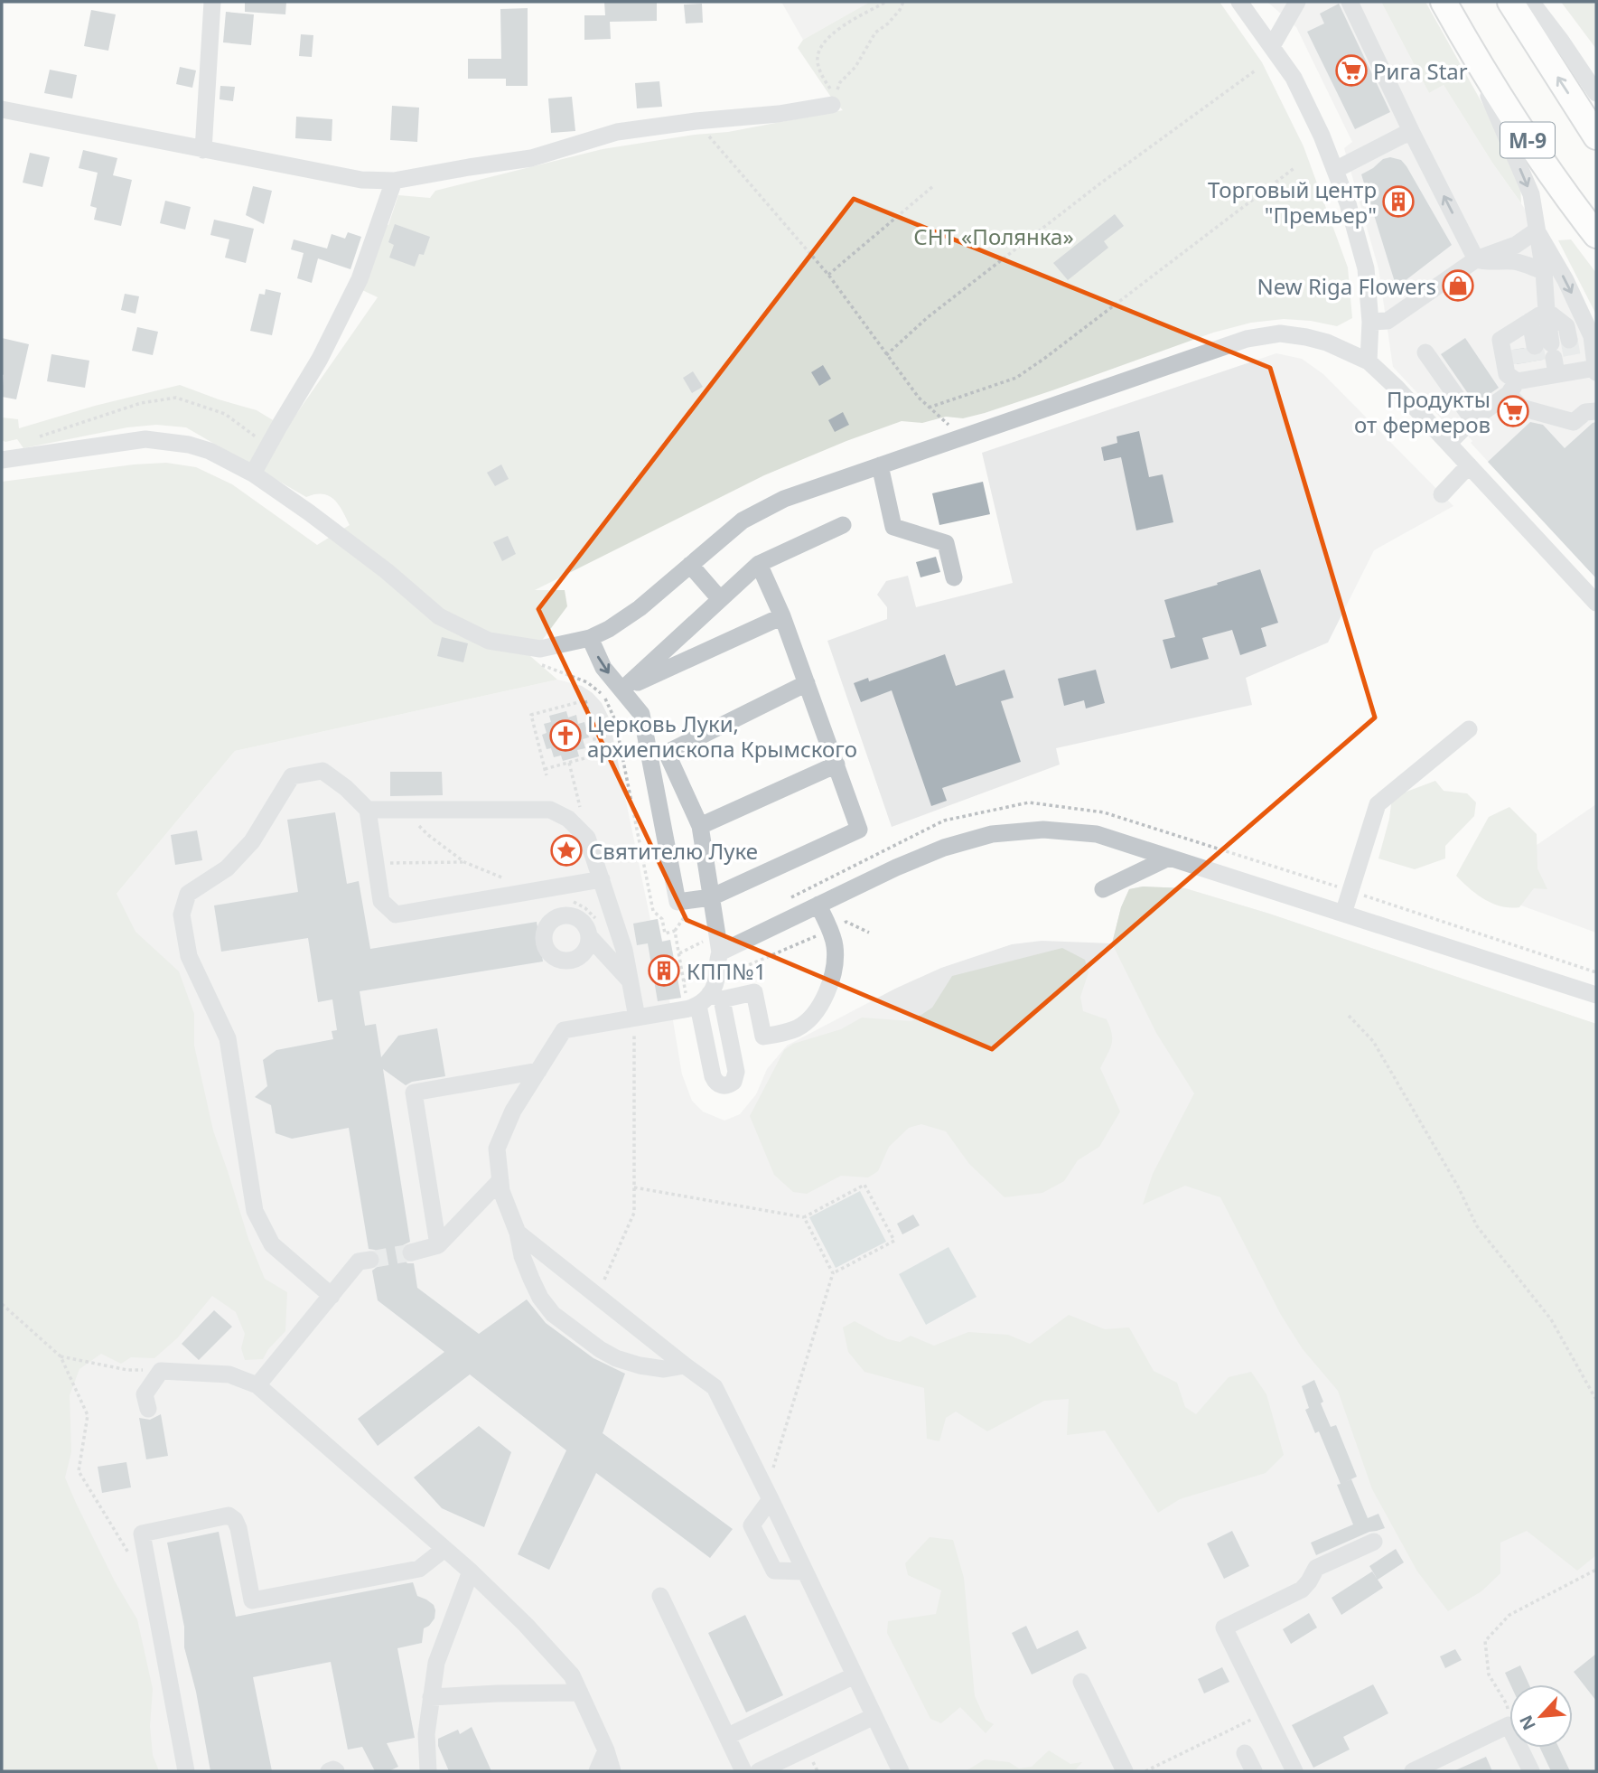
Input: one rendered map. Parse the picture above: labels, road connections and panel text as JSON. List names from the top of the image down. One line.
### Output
{"streets":{"highway":["М-9"]},"parks":["СНТ «Полянка»"],"places":{"supermarket":["Рига Star","Продукты от фермеров"],"building":["Торговый центр \"Премьер\"","КПП№1"],"shop":["New Riga Flowers"],"church":["Церковь Луки, архиепископа Крымского"],"place":["Святителю Луке"]},"north":"bottom left"}
